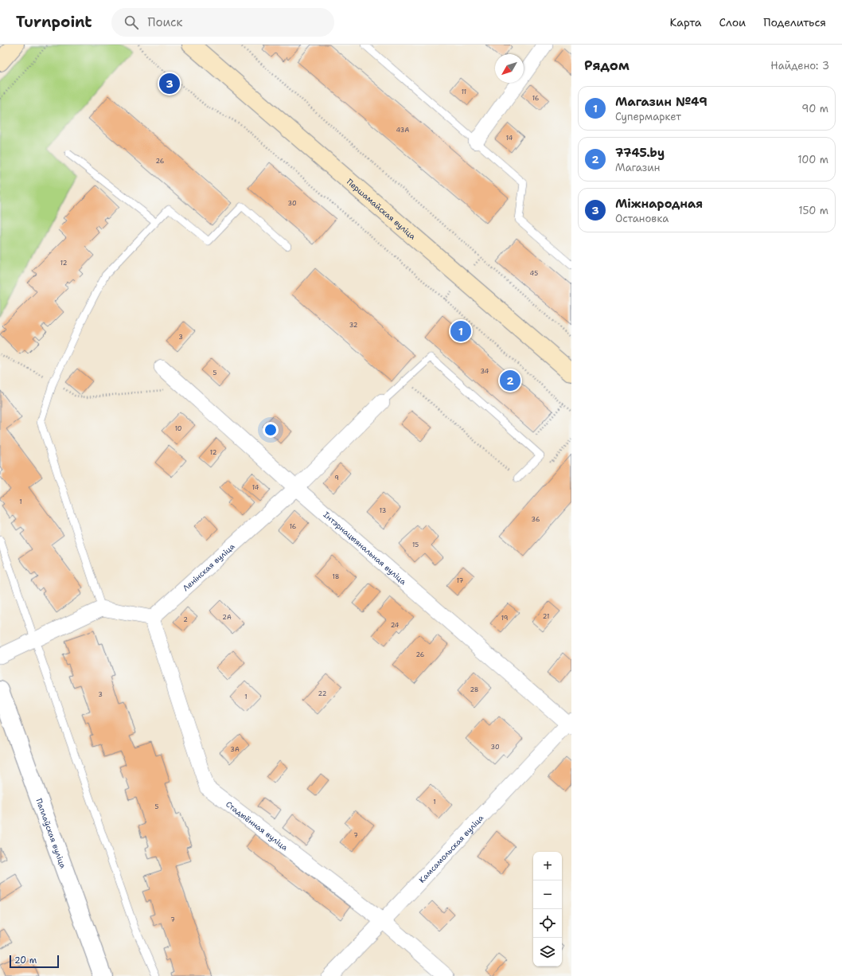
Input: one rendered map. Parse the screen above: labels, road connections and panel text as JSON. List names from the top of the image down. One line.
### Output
{"streets":{"main road":["Першамайская вуліца"],"street":["Інтэрнацыянальная вуліца","Ленінская вуліца","Стадыённая вуліца","Паплаўская вуліца","Камсамольская вуліца"]},"crossings":[["Інтэрнацыянальная вуліца","Ленінская вуліца"],["Інтэрнацыянальная вуліца","Камсамольская вуліца"],["Ленінская вуліца","Стадыённая вуліца"],["Стадыённая вуліца","Камсамольская вуліца"]],"house_numbers":["11","16","43А","14","26","30","12","45","32","3","34","5","10","12","9","14","1","13","36","16","15","18","17","21","2А","19","2","24","26","28","22","3","1","30","3А","1","5","7","7"],"scale_bar":"20 m","north":"bottom left","page":{"header":"Turnpoint","search":"Поиск","nav":["Карта","Слои","Поделиться"],"heading":["Рядом","Найдено: 3"],"pins":["3","1","2"],"list":[{"mark":"1","name":"Магазин №49","note":"Супермаркет","value":"90 m"},{"mark":"2","name":"7745.by","note":"Магазин","value":"100 m"},{"mark":"3","name":"Міжнародная","note":"Остановка","value":"150 m"}],"map_buttons":["+","−"],"scale":"20 m"}}
